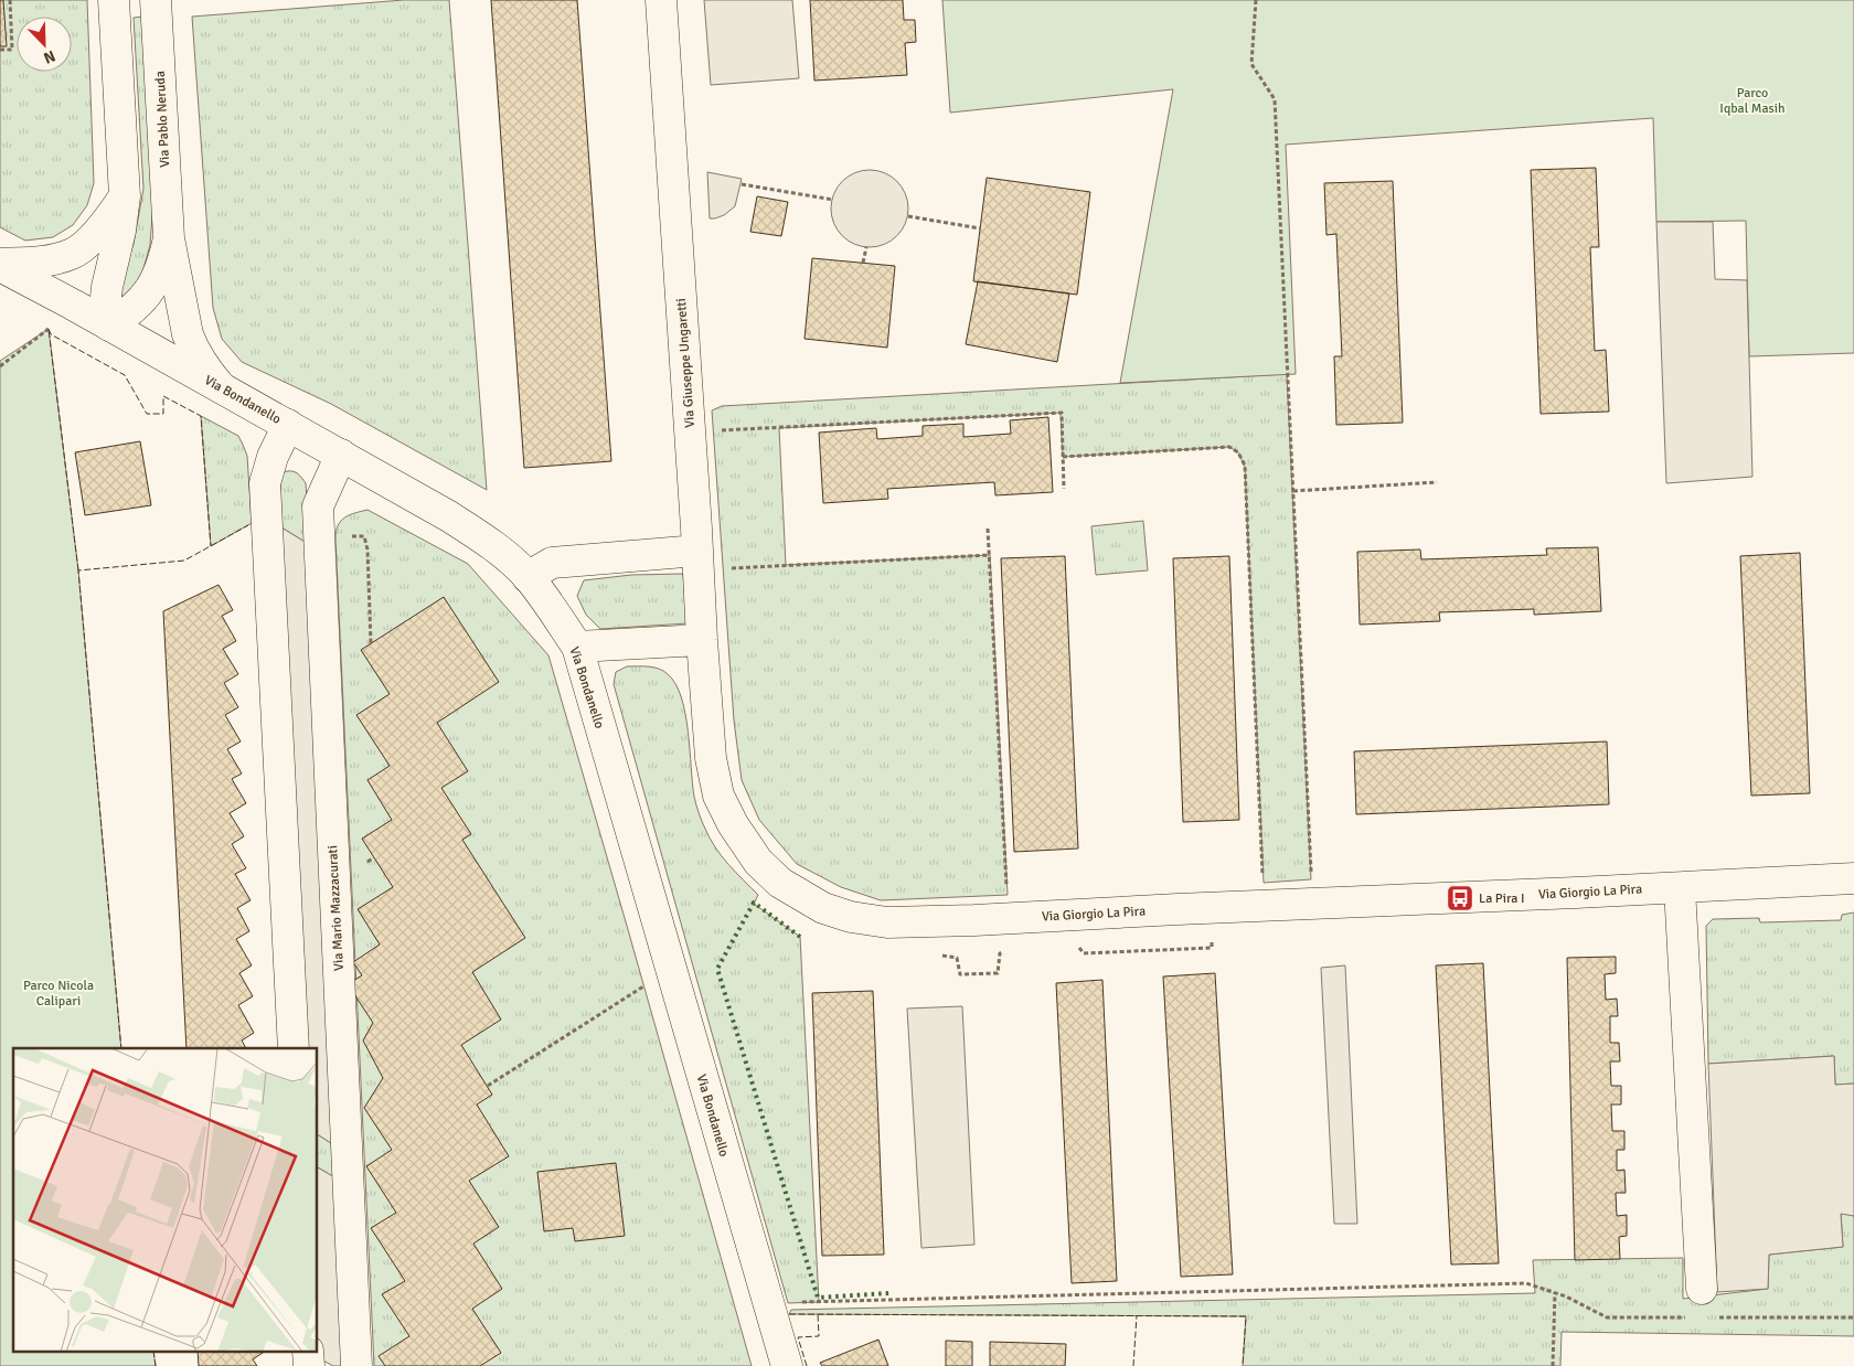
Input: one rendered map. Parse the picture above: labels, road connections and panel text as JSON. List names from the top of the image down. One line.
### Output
{"streets":{"street":["Via Pablo Neruda","Via Giuseppe Ungaretti","Via Bondanello","Via Giorgio La Pira","Via Mario Mazzacurati"]},"crossings":[["Via Pablo Neruda","Via Bondanello"],["Via Giuseppe Ungaretti","Via Giorgio La Pira"],["Via Bondanello","Via Mario Mazzacurati"]],"parks":["Parco Iqbal Masih","Parco Nicola Calipari"],"places":{"bus stop":["La Pira I"]},"north":"bottom right"}
